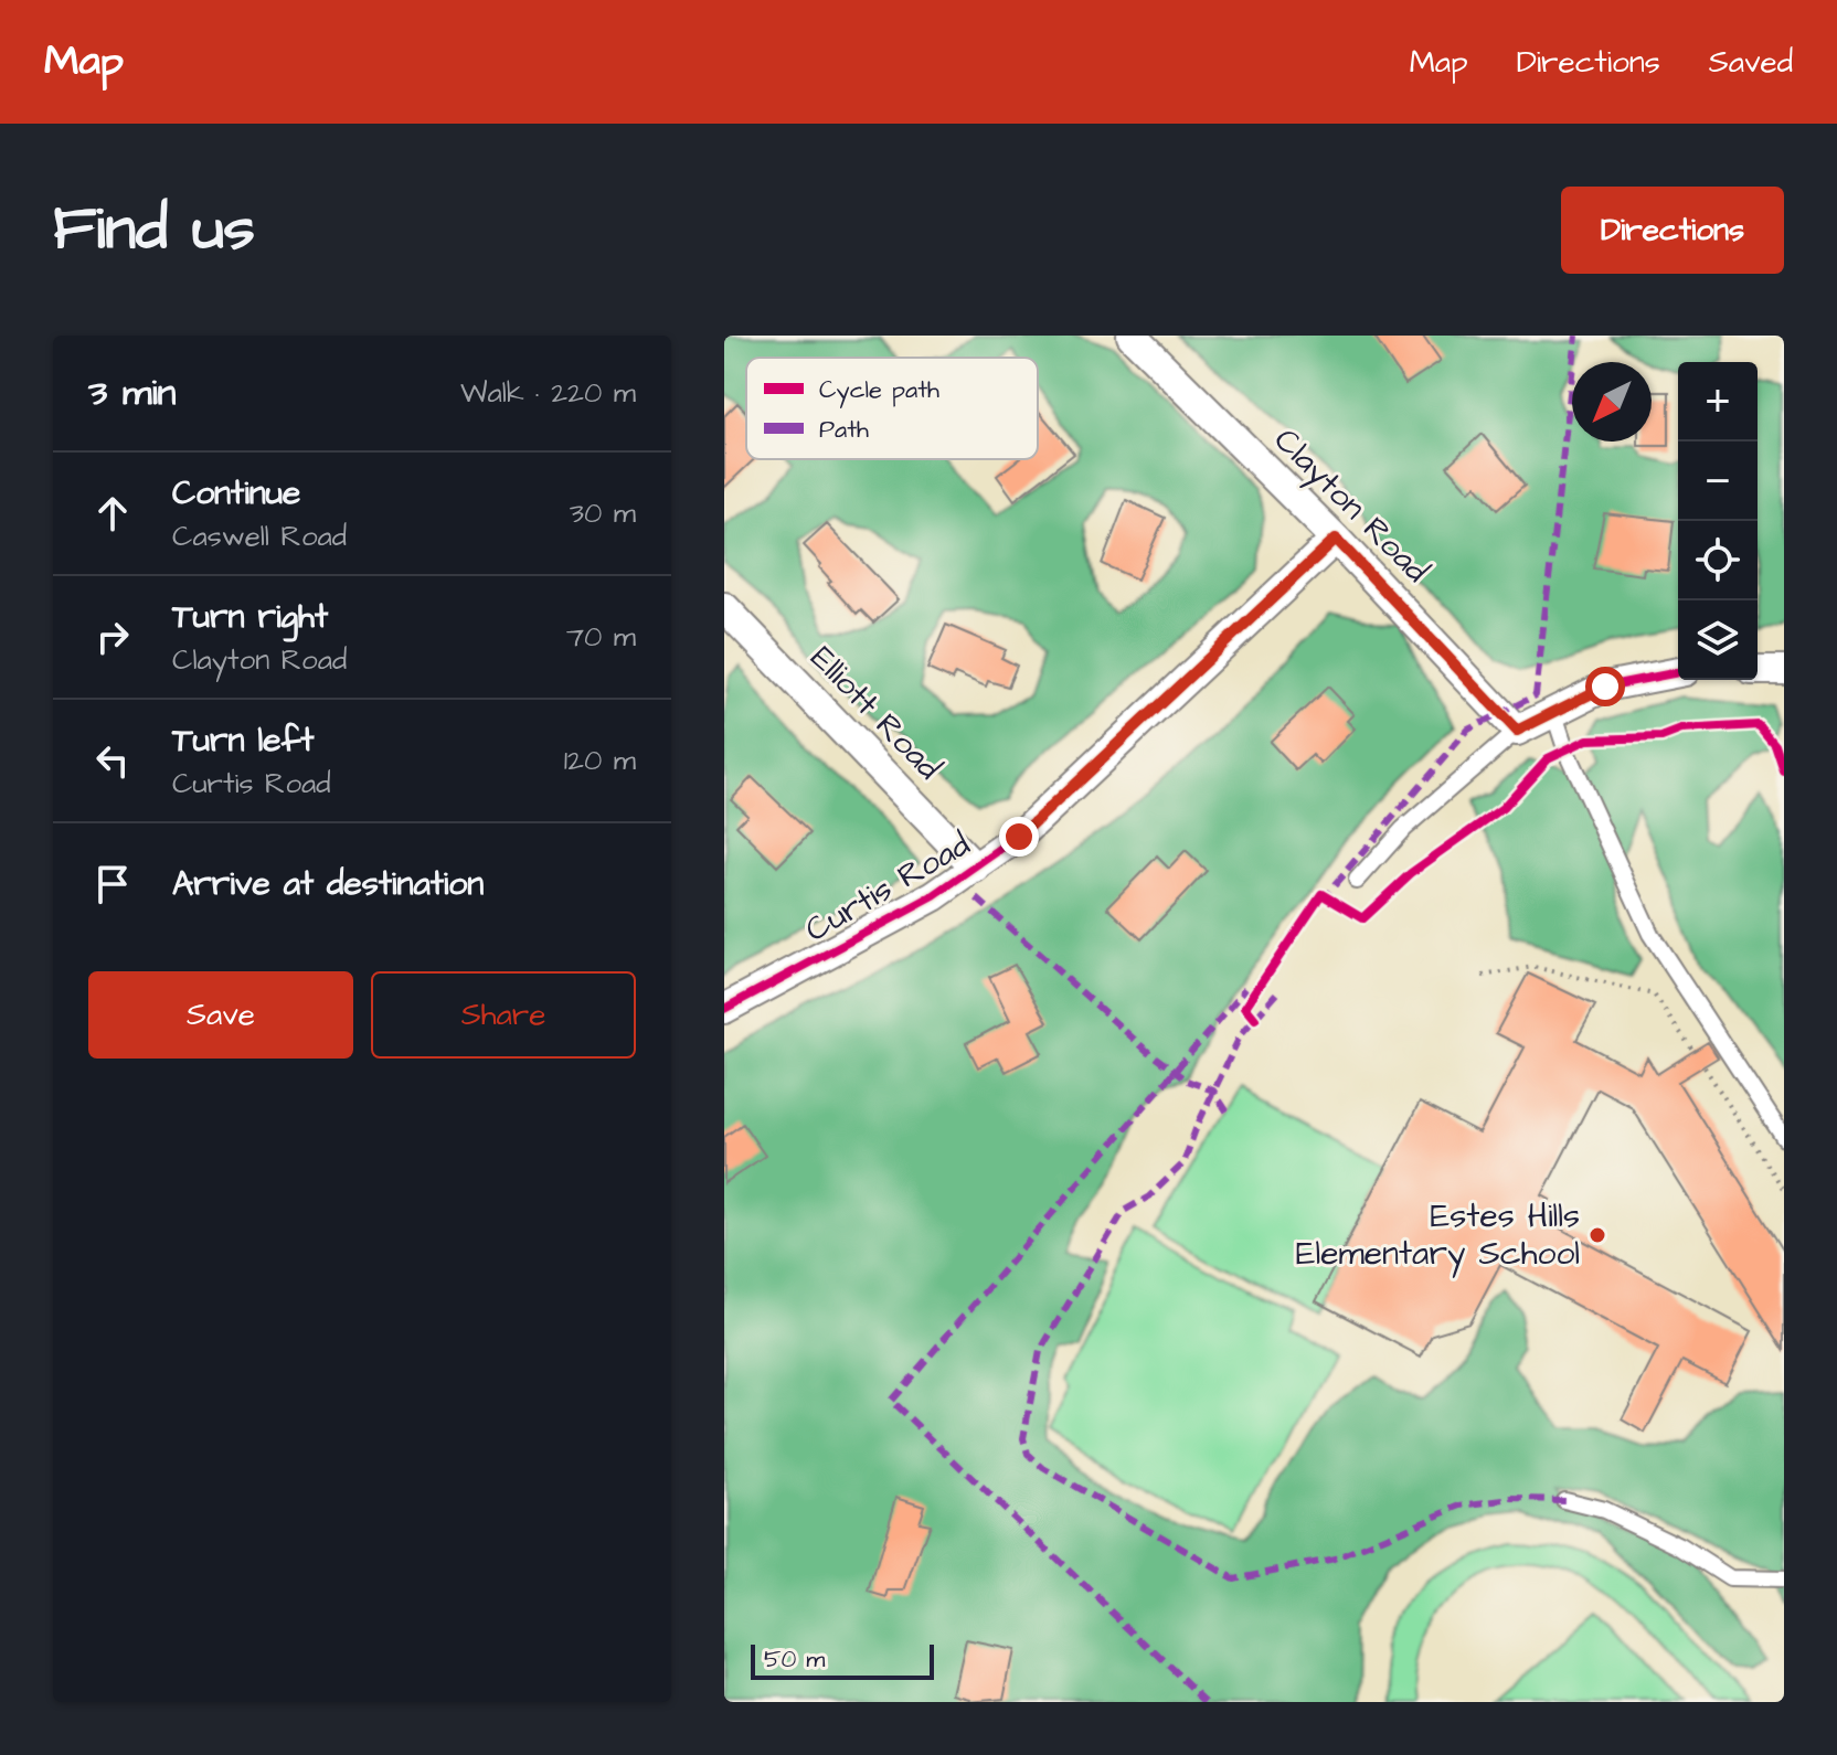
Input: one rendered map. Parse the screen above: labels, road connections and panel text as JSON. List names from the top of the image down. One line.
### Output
{"streets":{"street":["Clayton Road","Elliott Road","Curtis Road"]},"crossings":[["Clayton Road","Curtis Road"],["Elliott Road","Curtis Road"]],"places":["Estes Hills Elementary School"],"legend":["Cycle path","Path"],"scale_bar":"50 m","north":"bottom left","page":{"header":"Map","nav":["Map","Directions","Saved"],"title":"Find us","buttons":["Directions",["Save","Share"]],"heading":["3 min","Walk · 220 m"],"map_buttons":["+","−"],"list":[["Continue","Caswell Road","30 m"],["Turn right","Clayton Road","70 m"],["Turn left","Curtis Road","120 m"],"Arrive at destination"],"scale":"50 m"}}
